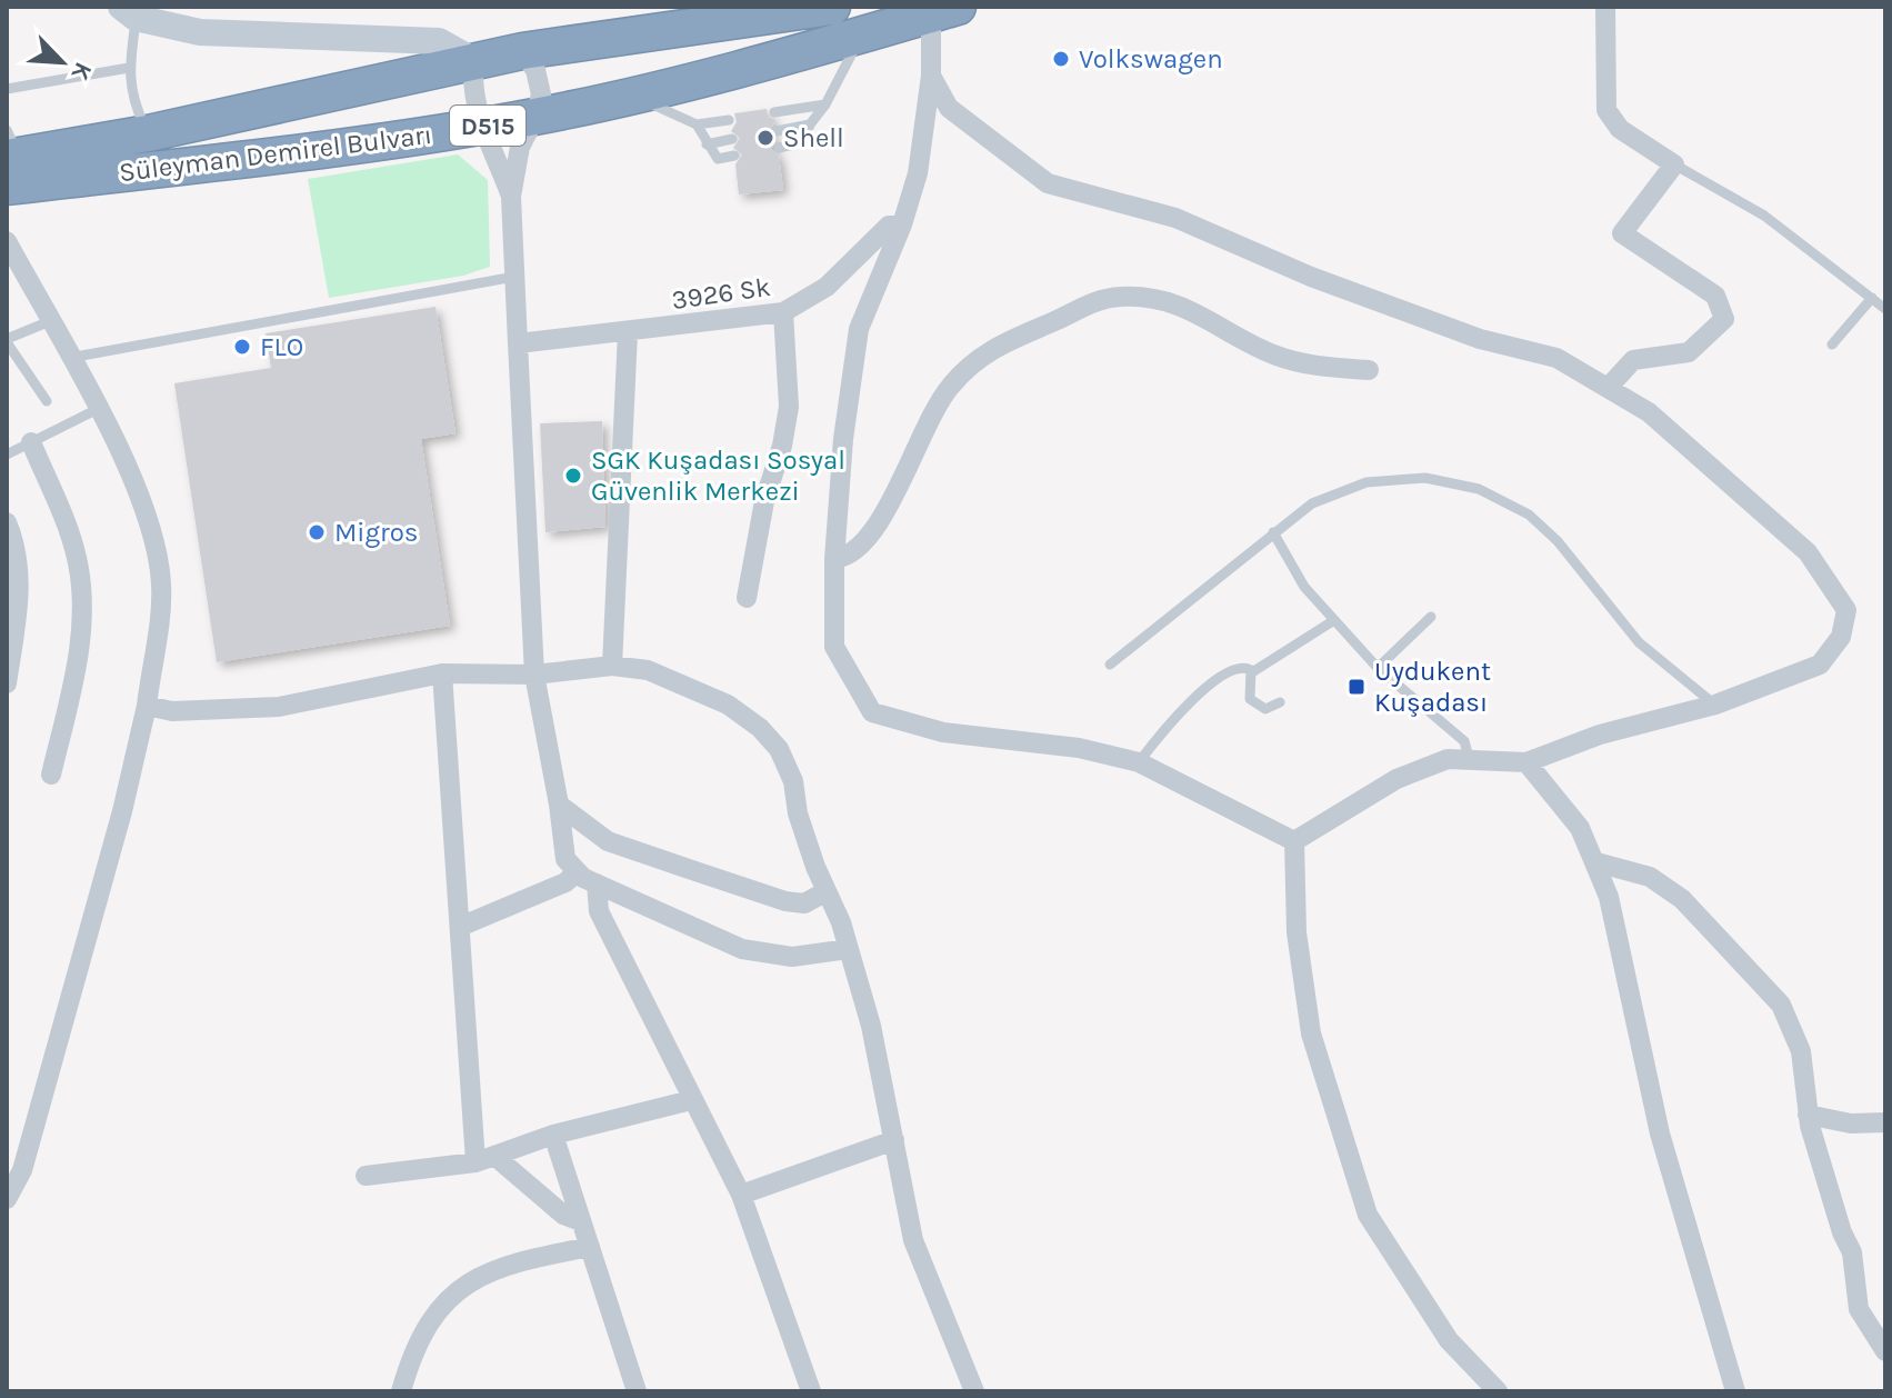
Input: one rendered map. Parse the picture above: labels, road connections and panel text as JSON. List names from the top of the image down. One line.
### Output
{"streets":{"highway":["D515","Süleyman Demirel Bulvarı"],"street":["3926 Sk"]},"places":{"other":["Volkswagen","Shell","FLO","SGK Kuşadası Sosyal Güvenlik Merkezi","Migros"],"transit":["Uydukent Kuşadası"]},"north":"bottom right"}
